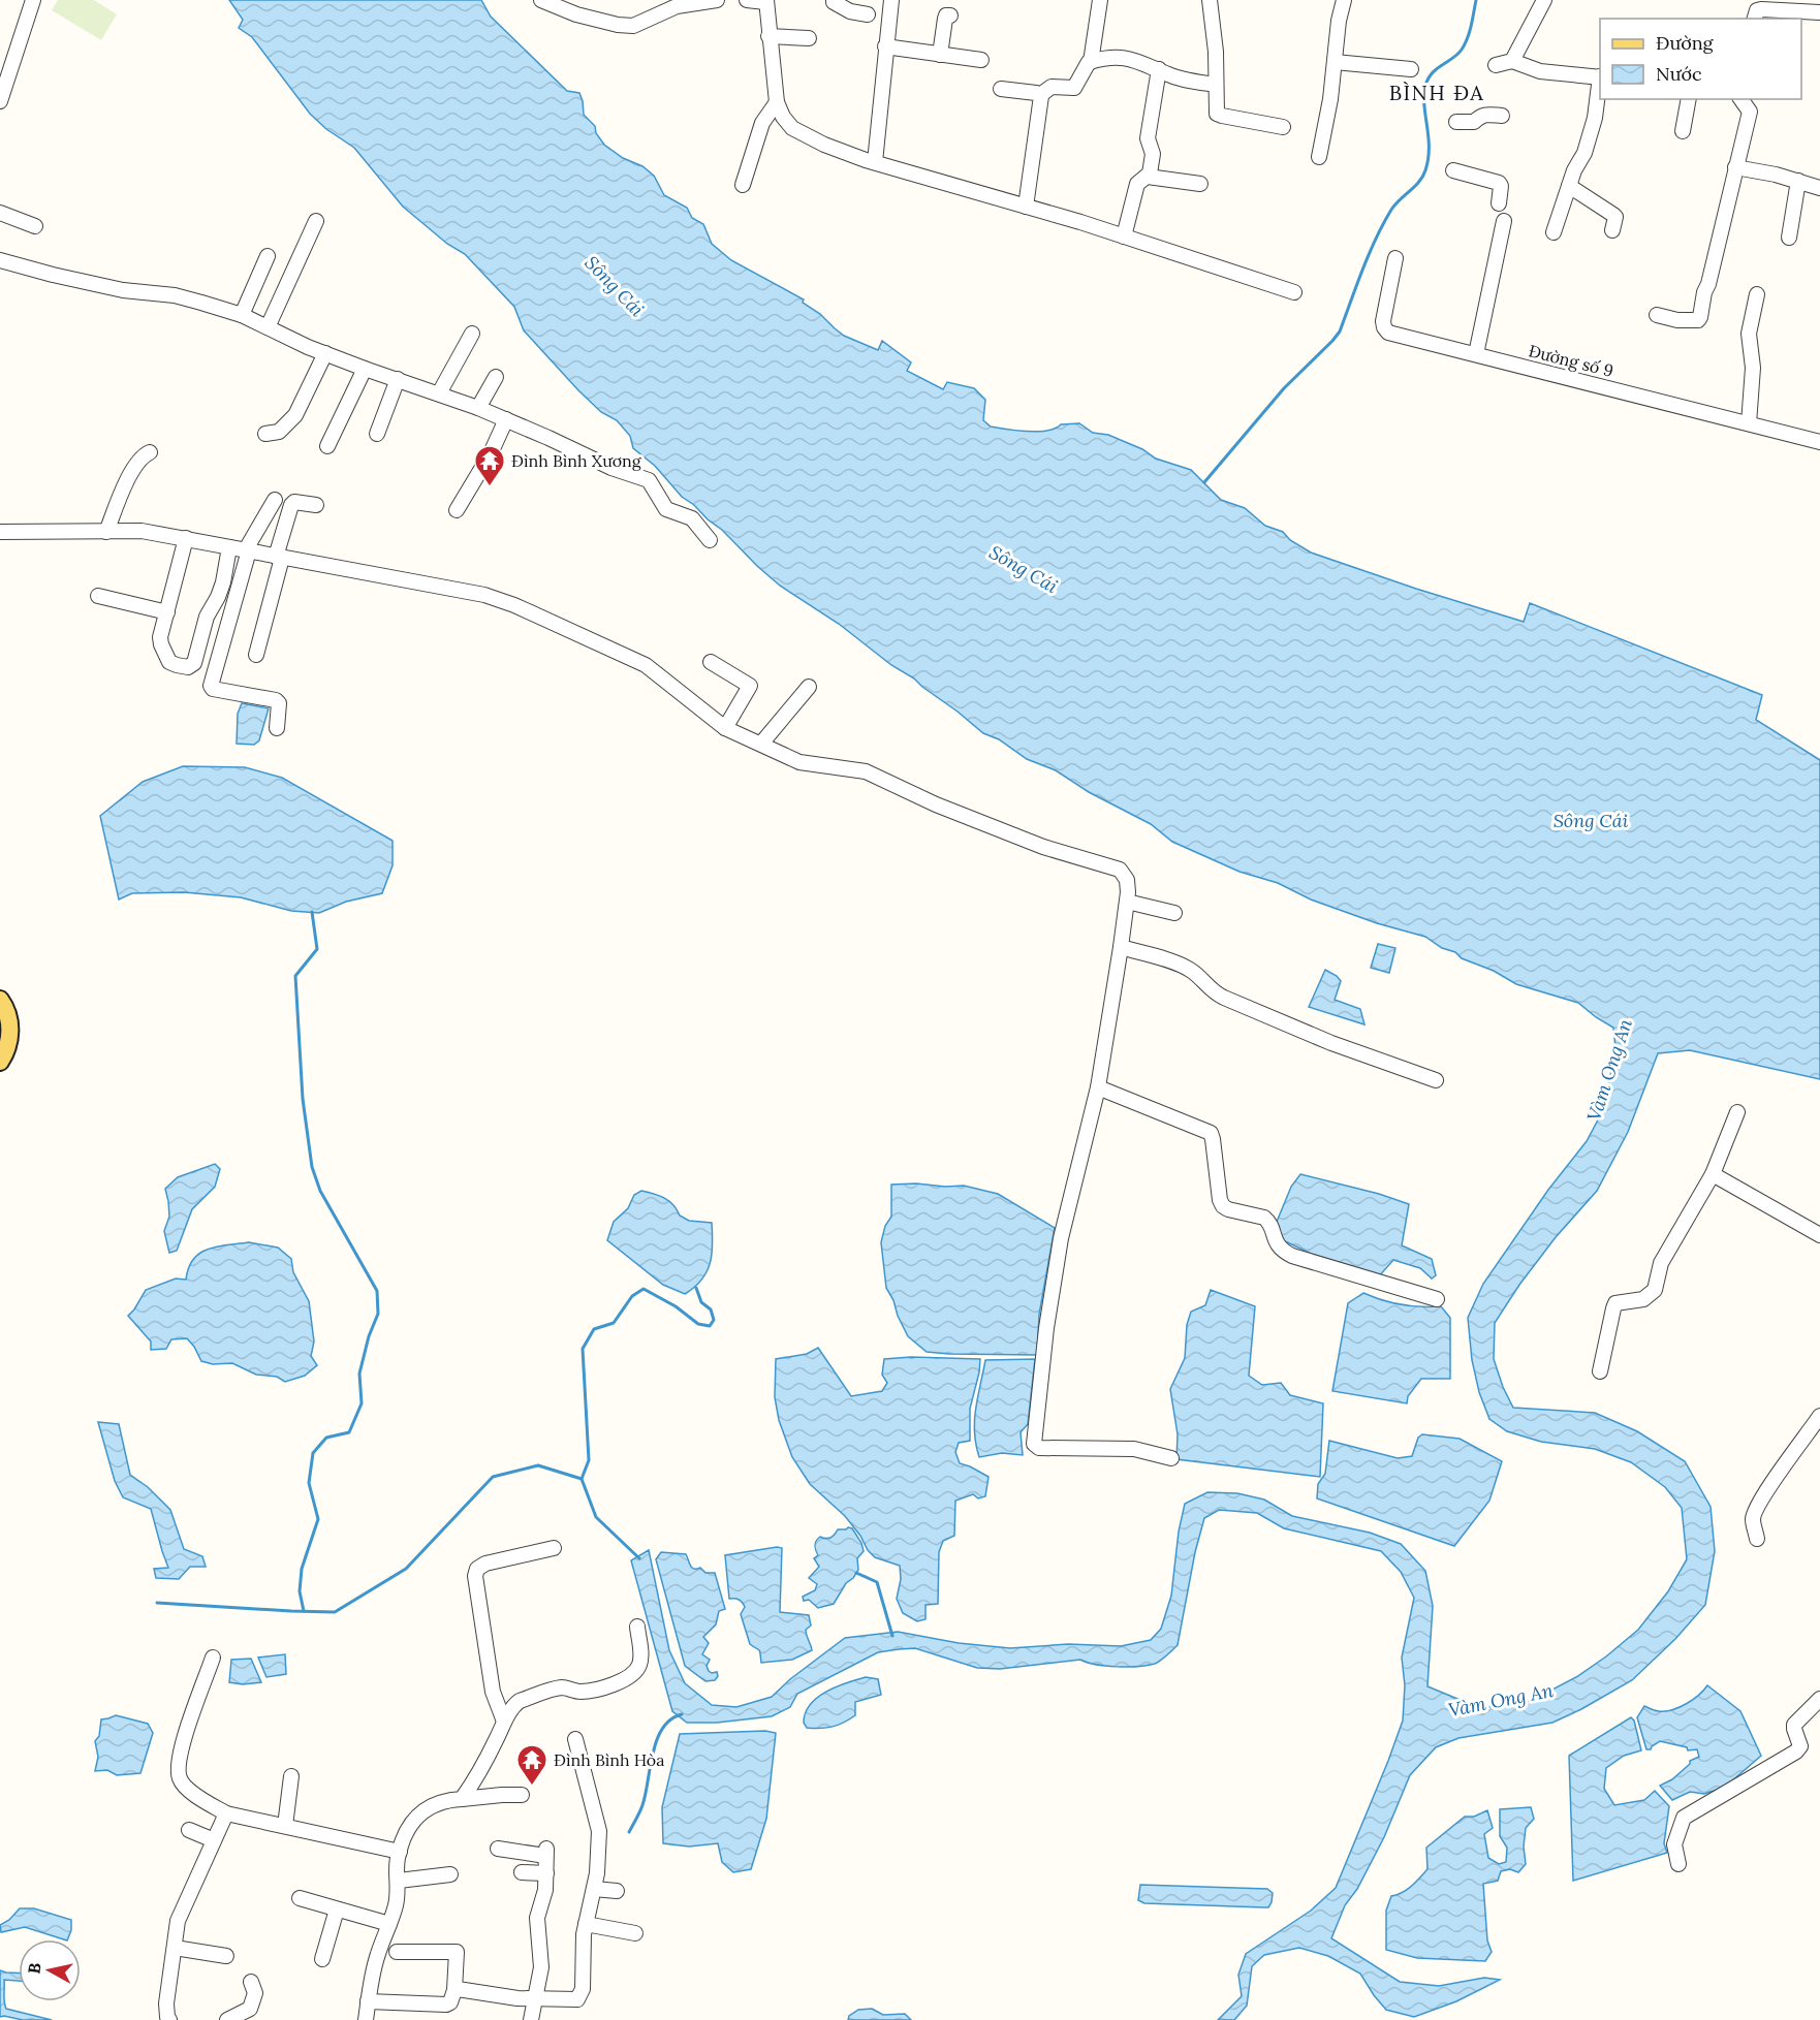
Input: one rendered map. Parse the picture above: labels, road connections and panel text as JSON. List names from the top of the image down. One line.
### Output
{"streets":{"street":["Đường số 9"]},"districts":["BÌNH ĐA"],"water":["Sông Cái","Vàm Ong An"],"places":{"temple":["Đình Bình Xương","Đình Bình Hòa"]},"legend":["Đường","Nước"],"north":"left"}
